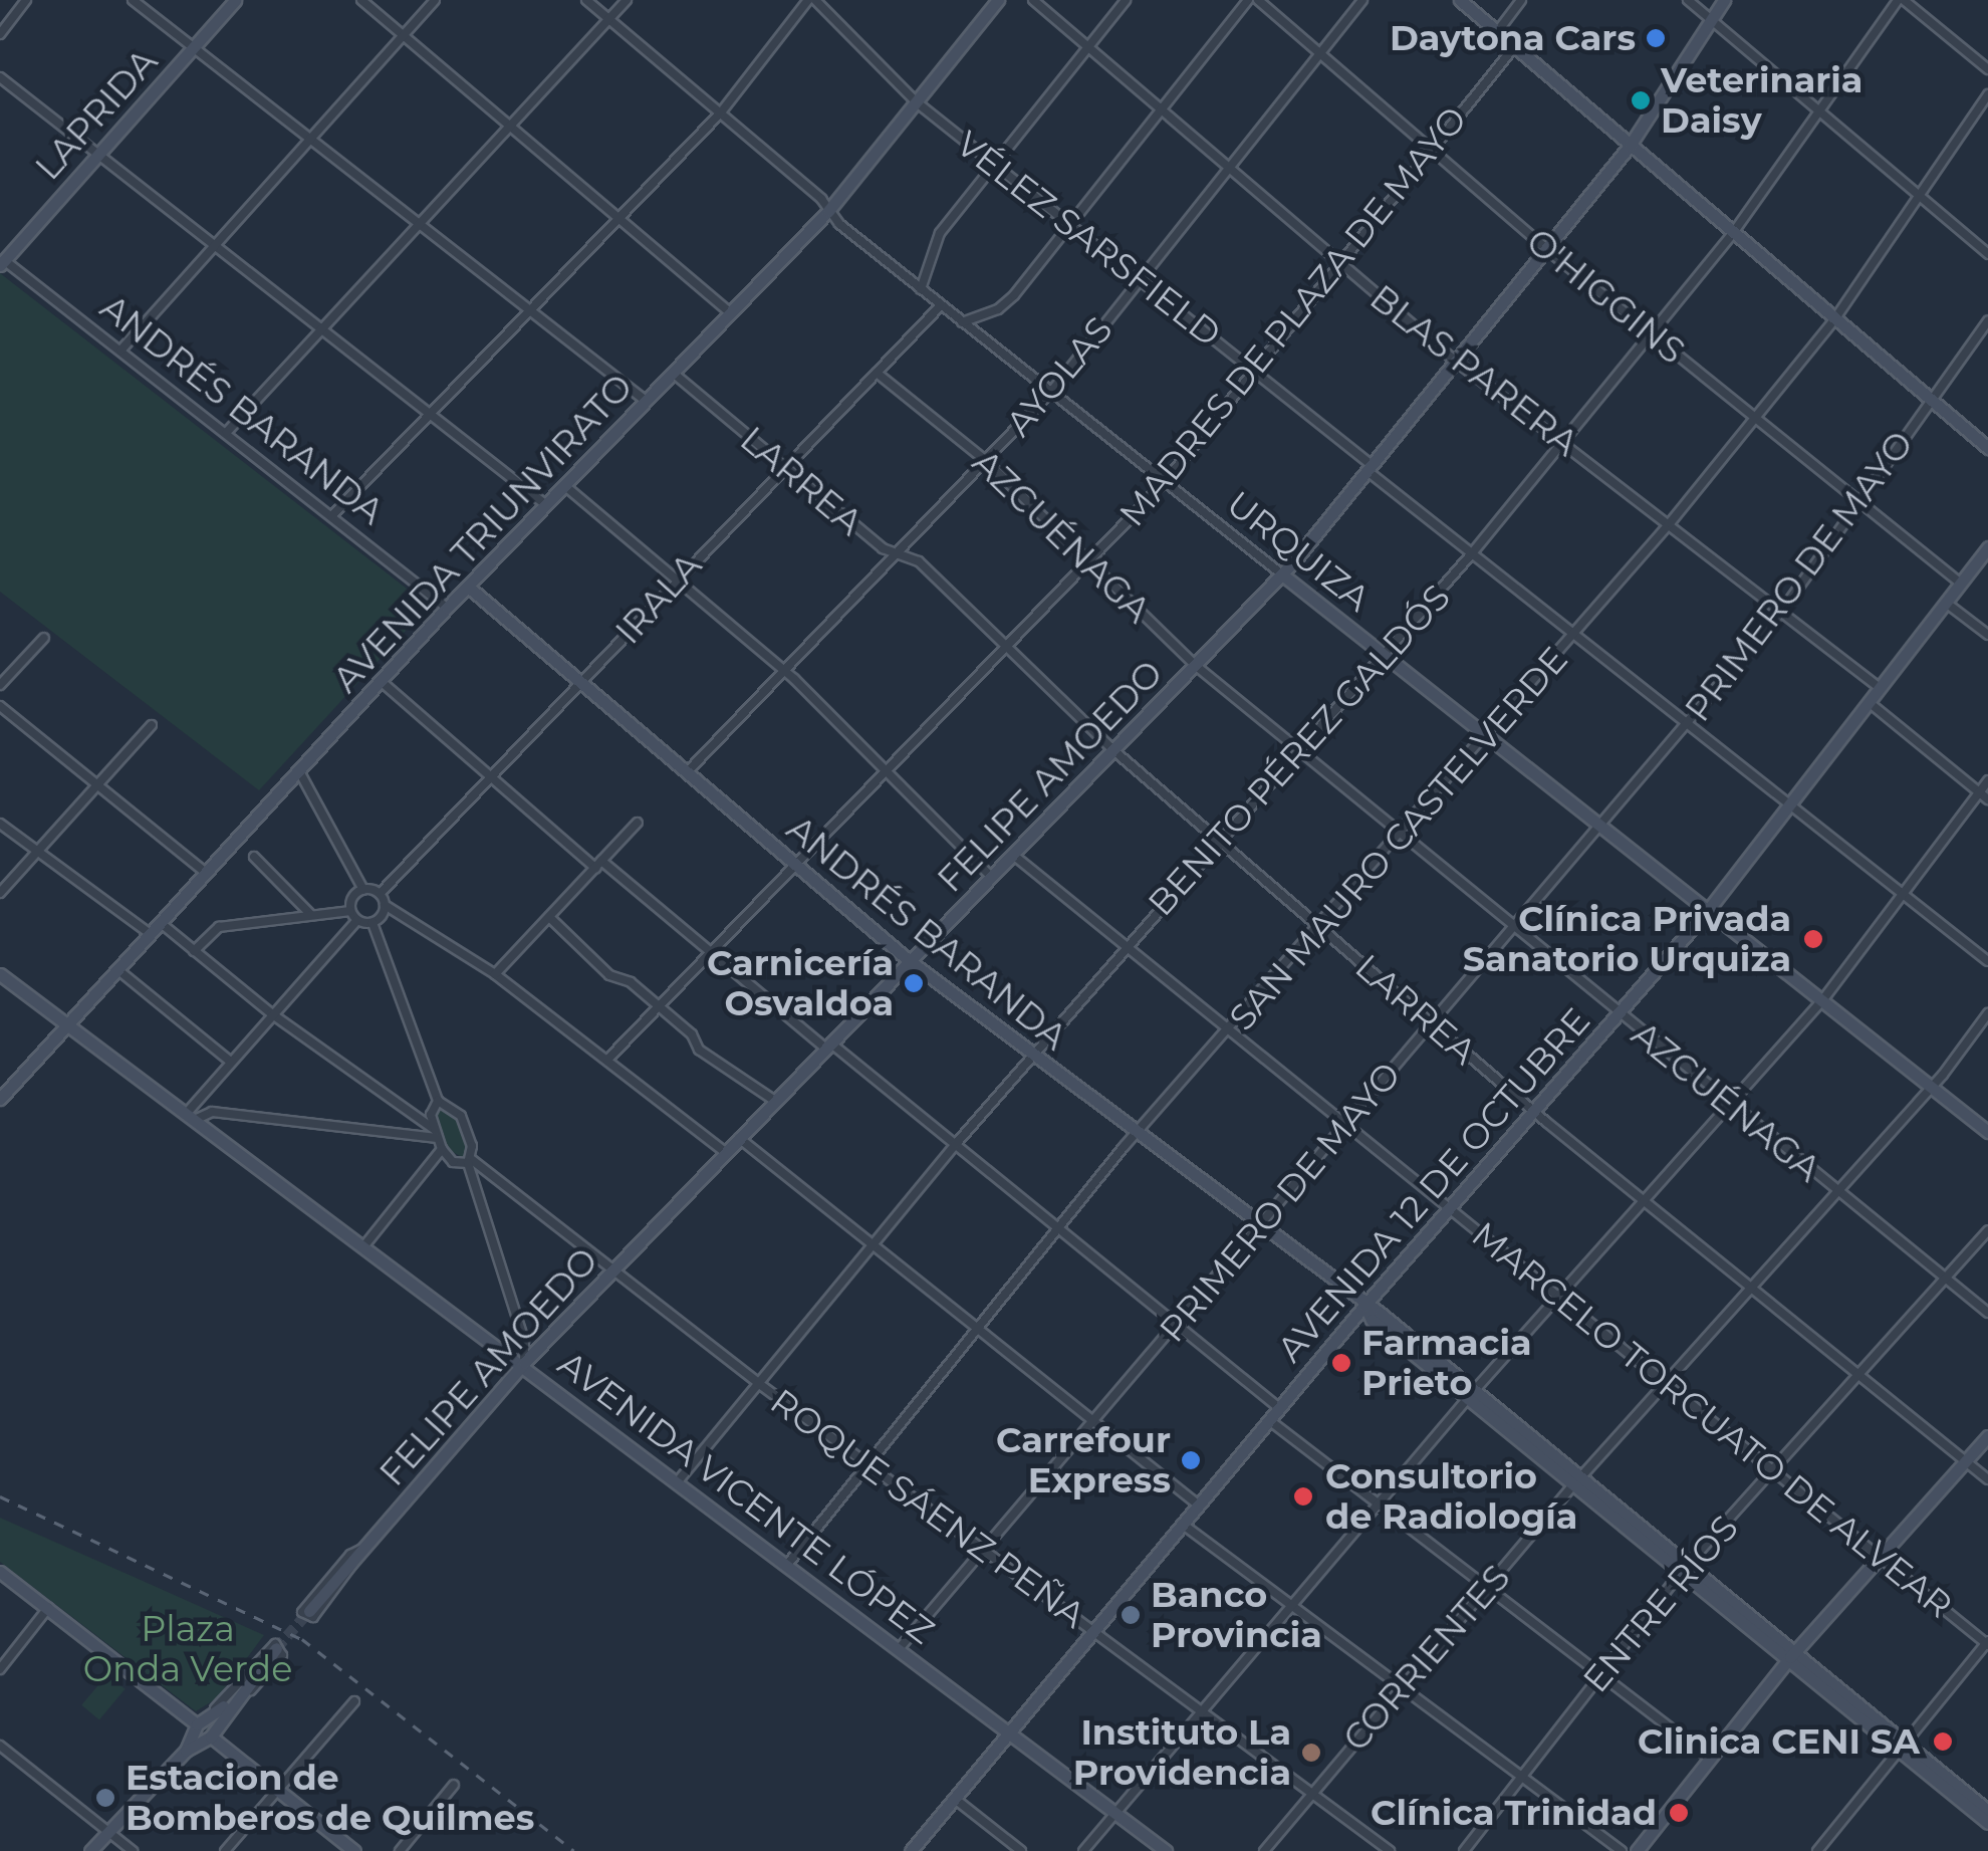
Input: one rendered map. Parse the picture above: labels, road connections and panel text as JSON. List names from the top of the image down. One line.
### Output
{"streets":{"main road":["LAPRIDA","ANDRÉS BARANDA","AVENIDA TRIUNVIRATO","URQUIZA","FELIPE AMOEDO","AVENIDA 12 DE OCTUBRE","AVENIDA VICENTE LÓPEZ"],"street":["VÉLEZ SARSFIELD","O'HIGGINS","MADRES DE PLAZA DE MAYO","BLAS PARERA","AYOLAS","LARREA","AZCUÉNAGA","PRIMERO DE MAYO","IRALA","BENITO PÉREZ GALDÓS","SAN MAURO CASTELVERDE","MARCELO TORCUATO DE ALVEAR","ROQUE SÁENZ PEÑA","ENTRE RÍOS","CORRIENTES"]},"crossings":[["LAPRIDA","ANDRÉS BARANDA"],["VÉLEZ SARSFIELD","MADRES DE PLAZA DE MAYO"],["VÉLEZ SARSFIELD","AYOLAS"],["VÉLEZ SARSFIELD","AVENIDA TRIUNVIRATO"],["VÉLEZ SARSFIELD","PRIMERO DE MAYO"],["VÉLEZ SARSFIELD","BENITO PÉREZ GALDÓS"],["VÉLEZ SARSFIELD","FELIPE AMOEDO"],["VÉLEZ SARSFIELD","SAN MAURO CASTELVERDE"],["VÉLEZ SARSFIELD","AVENIDA 12 DE OCTUBRE"],["O'HIGGINS","MADRES DE PLAZA DE MAYO"],["O'HIGGINS","AYOLAS"],["O'HIGGINS","PRIMERO DE MAYO"],["O'HIGGINS","BENITO PÉREZ GALDÓS"],["O'HIGGINS","FELIPE AMOEDO"],["O'HIGGINS","SAN MAURO CASTELVERDE"],["O'HIGGINS","AVENIDA 12 DE OCTUBRE"],["MADRES DE PLAZA DE MAYO","BLAS PARERA"],["MADRES DE PLAZA DE MAYO","ANDRÉS BARANDA"],["MADRES DE PLAZA DE MAYO","LARREA"],["MADRES DE PLAZA DE MAYO","AZCUÉNAGA"],["MADRES DE PLAZA DE MAYO","URQUIZA"],["BLAS PARERA","AYOLAS"],["BLAS PARERA","PRIMERO DE MAYO"],["BLAS PARERA","BENITO PÉREZ GALDÓS"],["BLAS PARERA","FELIPE AMOEDO"],["BLAS PARERA","SAN MAURO CASTELVERDE"],["BLAS PARERA","AVENIDA 12 DE OCTUBRE"],["AYOLAS","ANDRÉS BARANDA"],["AYOLAS","LARREA"],["AYOLAS","AZCUÉNAGA"],["AYOLAS","URQUIZA"],["ANDRÉS BARANDA","AVENIDA TRIUNVIRATO"],["ANDRÉS BARANDA","PRIMERO DE MAYO"],["ANDRÉS BARANDA","IRALA"],["ANDRÉS BARANDA","BENITO PÉREZ GALDÓS"],["ANDRÉS BARANDA","FELIPE AMOEDO"],["ANDRÉS BARANDA","SAN MAURO CASTELVERDE"],["ANDRÉS BARANDA","AVENIDA 12 DE OCTUBRE"],["ANDRÉS BARANDA","ENTRE RÍOS"],["ANDRÉS BARANDA","CORRIENTES"],["LARREA","AVENIDA TRIUNVIRATO"],["LARREA","PRIMERO DE MAYO"],["LARREA","IRALA"],["LARREA","BENITO PÉREZ GALDÓS"],["LARREA","FELIPE AMOEDO"],["LARREA","SAN MAURO CASTELVERDE"],["LARREA","AVENIDA 12 DE OCTUBRE"],["LARREA","ENTRE RÍOS"],["LARREA","CORRIENTES"],["AVENIDA TRIUNVIRATO","URQUIZA"],["AVENIDA TRIUNVIRATO","AVENIDA VICENTE LÓPEZ"],["AZCUÉNAGA","PRIMERO DE MAYO"],["AZCUÉNAGA","IRALA"],["AZCUÉNAGA","BENITO PÉREZ GALDÓS"],["AZCUÉNAGA","FELIPE AMOEDO"],["AZCUÉNAGA","SAN MAURO CASTELVERDE"],["AZCUÉNAGA","AVENIDA 12 DE OCTUBRE"],["AZCUÉNAGA","ENTRE RÍOS"],["AZCUÉNAGA","CORRIENTES"],["URQUIZA","PRIMERO DE MAYO"],["URQUIZA","IRALA"],["URQUIZA","BENITO PÉREZ GALDÓS"],["URQUIZA","FELIPE AMOEDO"],["URQUIZA","SAN MAURO CASTELVERDE"],["URQUIZA","AVENIDA 12 DE OCTUBRE"],["URQUIZA","CORRIENTES"],["PRIMERO DE MAYO","MARCELO TORCUATO DE ALVEAR"],["PRIMERO DE MAYO","AVENIDA VICENTE LÓPEZ"],["PRIMERO DE MAYO","ROQUE SÁENZ PEÑA"],["BENITO PÉREZ GALDÓS","MARCELO TORCUATO DE ALVEAR"],["BENITO PÉREZ GALDÓS","AVENIDA VICENTE LÓPEZ"],["BENITO PÉREZ GALDÓS","ROQUE SÁENZ PEÑA"],["FELIPE AMOEDO","MARCELO TORCUATO DE ALVEAR"],["FELIPE AMOEDO","AVENIDA VICENTE LÓPEZ"],["FELIPE AMOEDO","ROQUE SÁENZ PEÑA"],["SAN MAURO CASTELVERDE","MARCELO TORCUATO DE ALVEAR"],["SAN MAURO CASTELVERDE","AVENIDA VICENTE LÓPEZ"],["SAN MAURO CASTELVERDE","ROQUE SÁENZ PEÑA"],["AVENIDA 12 DE OCTUBRE","MARCELO TORCUATO DE ALVEAR"],["AVENIDA 12 DE OCTUBRE","AVENIDA VICENTE LÓPEZ"],["AVENIDA 12 DE OCTUBRE","ROQUE SÁENZ PEÑA"],["MARCELO TORCUATO DE ALVEAR","ENTRE RÍOS"],["MARCELO TORCUATO DE ALVEAR","CORRIENTES"],["ROQUE SÁENZ PEÑA","CORRIENTES"]],"parks":["Plaza Onda Verde"],"places":["Daytona Cars","Veterinaria Daisy","Clínica Privada Sanatorio Urquiza","Carnicería Osvaldoa","Farmacia Prieto","Carrefour Express","Consultorio de Radiología","Banco Provincia","Clinica CENI SA","Instituto La Providencia","Estacion de Bomberos de Quilmes","Clínica Trinidad"]}
